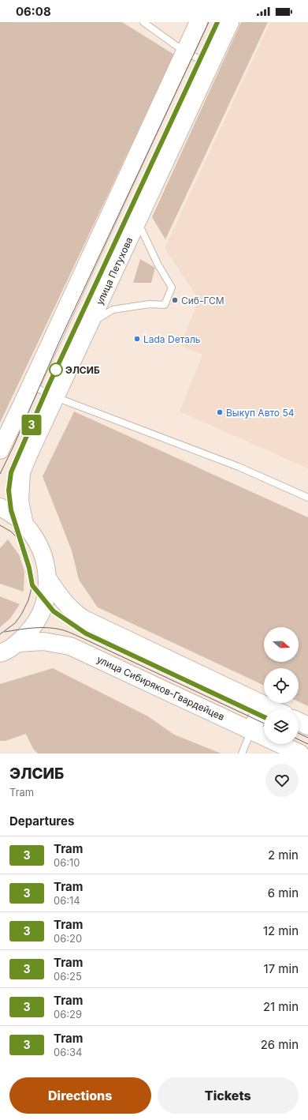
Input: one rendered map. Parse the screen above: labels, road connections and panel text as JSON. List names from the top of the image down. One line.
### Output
{"streets":{"main road":["улица Петухова","улица Сибиряков-Гвардейцев"]},"places":["Сиб-ГСМ","Lada Dеталь","ЭЛСИБ","Выкуп Авто 54"],"lines":["tram line 3"],"north":"right","page":{"status":"06:08","on_map":"3","heading":[["ЭЛСИБ","Tram"],"Departures"],"list":[{"mark":"3","name":"Tram","note":"06:10","value":"2 min"},{"mark":"3","name":"Tram","note":"06:14","value":"6 min"},{"mark":"3","name":"Tram","note":"06:20","value":"12 min"},{"mark":"3","name":"Tram","note":"06:25","value":"17 min"},{"mark":"3","name":"Tram","note":"06:29","value":"21 min"},{"mark":"3","name":"Tram","note":"06:34","value":"26 min"}],"buttons":["Directions","Tickets"]}}
